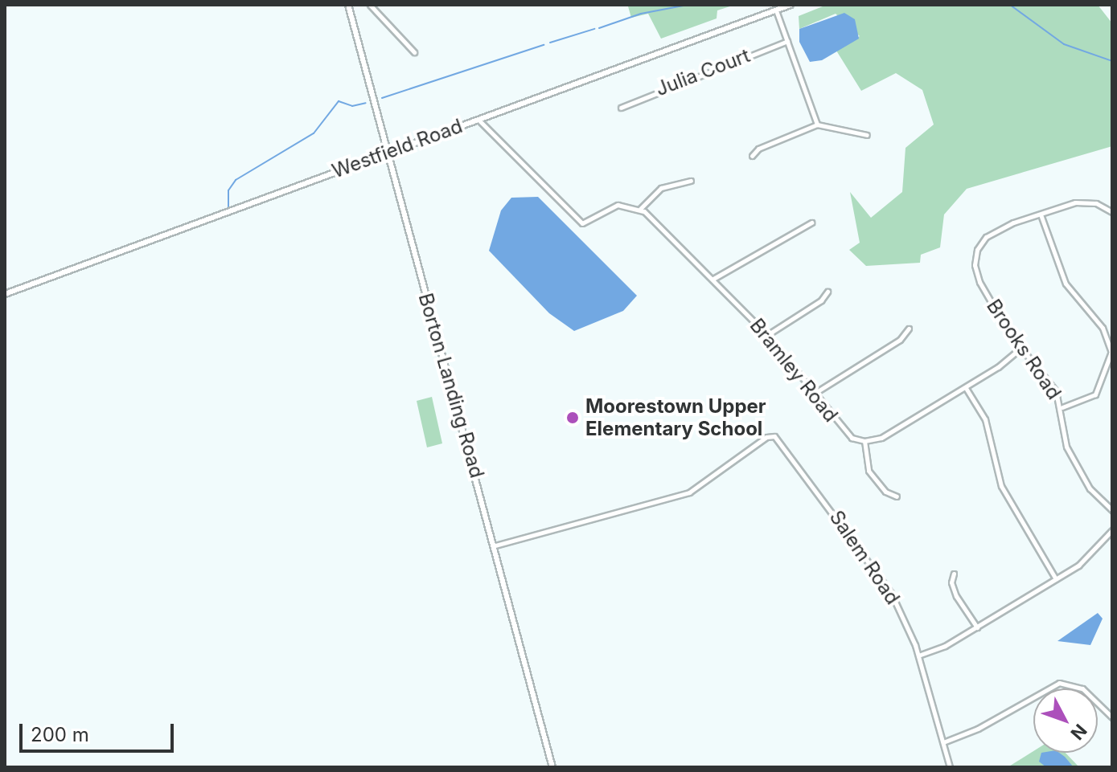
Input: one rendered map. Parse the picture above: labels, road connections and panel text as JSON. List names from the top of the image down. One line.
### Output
{"streets":{"street":["Julia Court","Westfield Road","Brooks Road","Bramley Road","Borton Landing Road","Salem Road"]},"crossings":[["Westfield Road","Borton Landing Road"],["Borton Landing Road","Salem Road"]],"places":["Moorestown Upper Elementary School"],"scale_bar":"200 m","north":"bottom right"}
